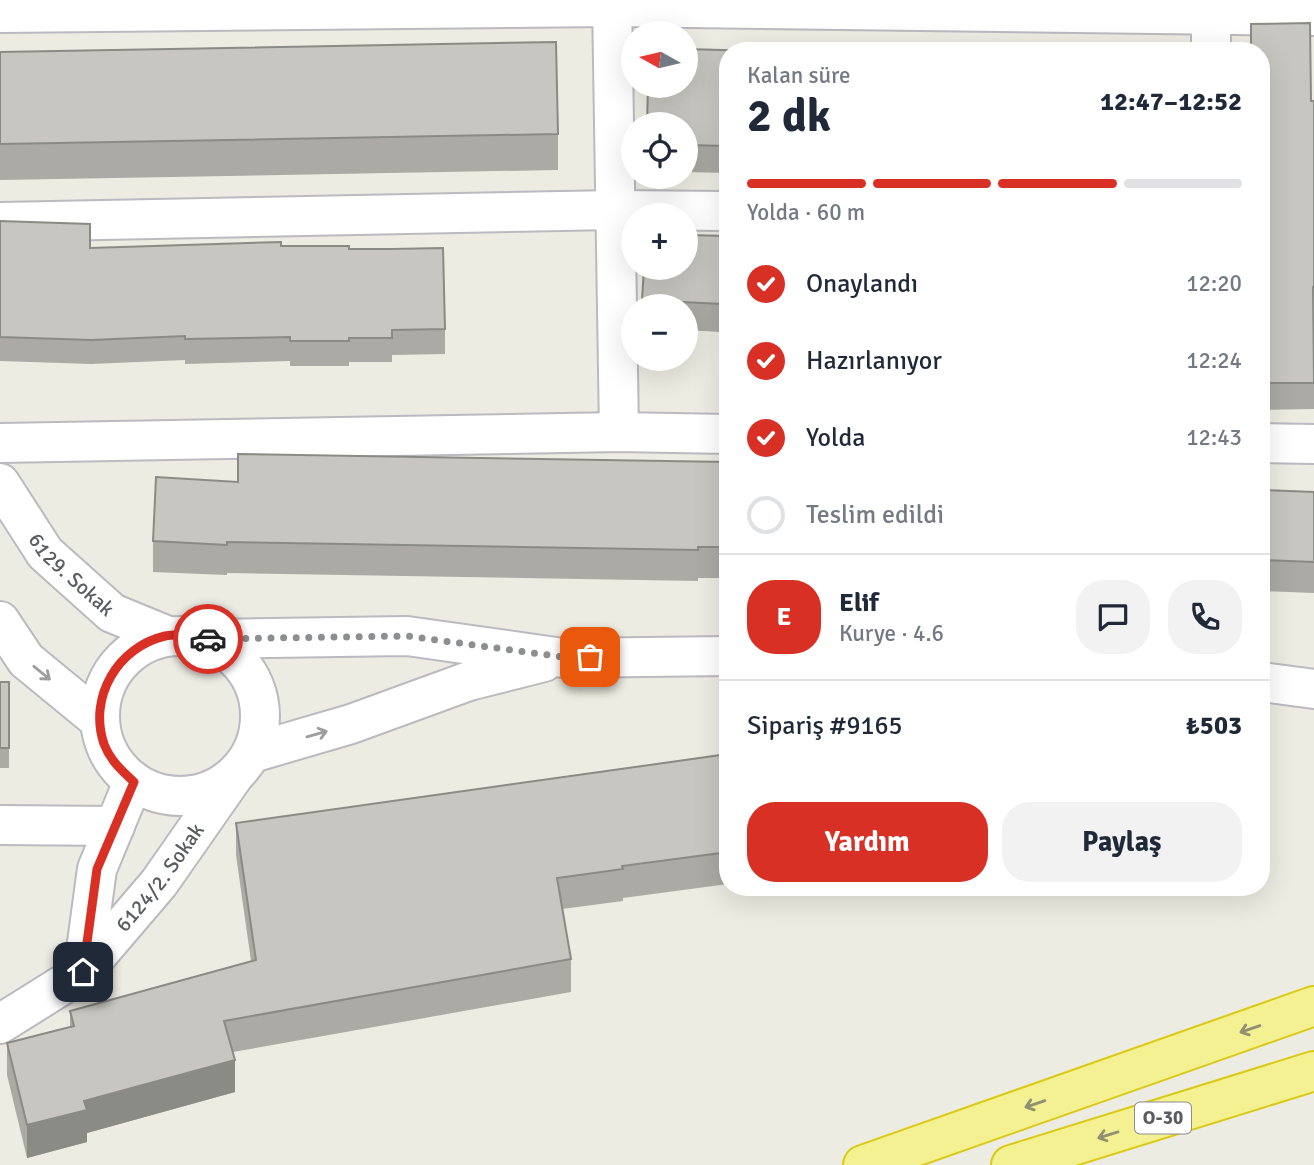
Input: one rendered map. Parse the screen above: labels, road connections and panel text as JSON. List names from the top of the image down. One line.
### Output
{"streets":{"highway":["O-30"],"street":["6129. Sokak","6124/2. Sokak"]},"crossings":[["6129. Sokak","6124/2. Sokak"]],"north":"left","page":{"map_buttons":["+","−"],"heading":["2 dk","Kalan süre","12:47–12:52"],"panel":["Elif","Kurye · 4.6","Sipariş #9165","₺503"],"bar":"Yolda · 60 m","list":[["Onaylandı","12:20"],["Hazırlanıyor","12:24"],["Yolda","12:43"],"Teslim edildi"],"round":"E","buttons":["Yardım","Paylaş"]}}
